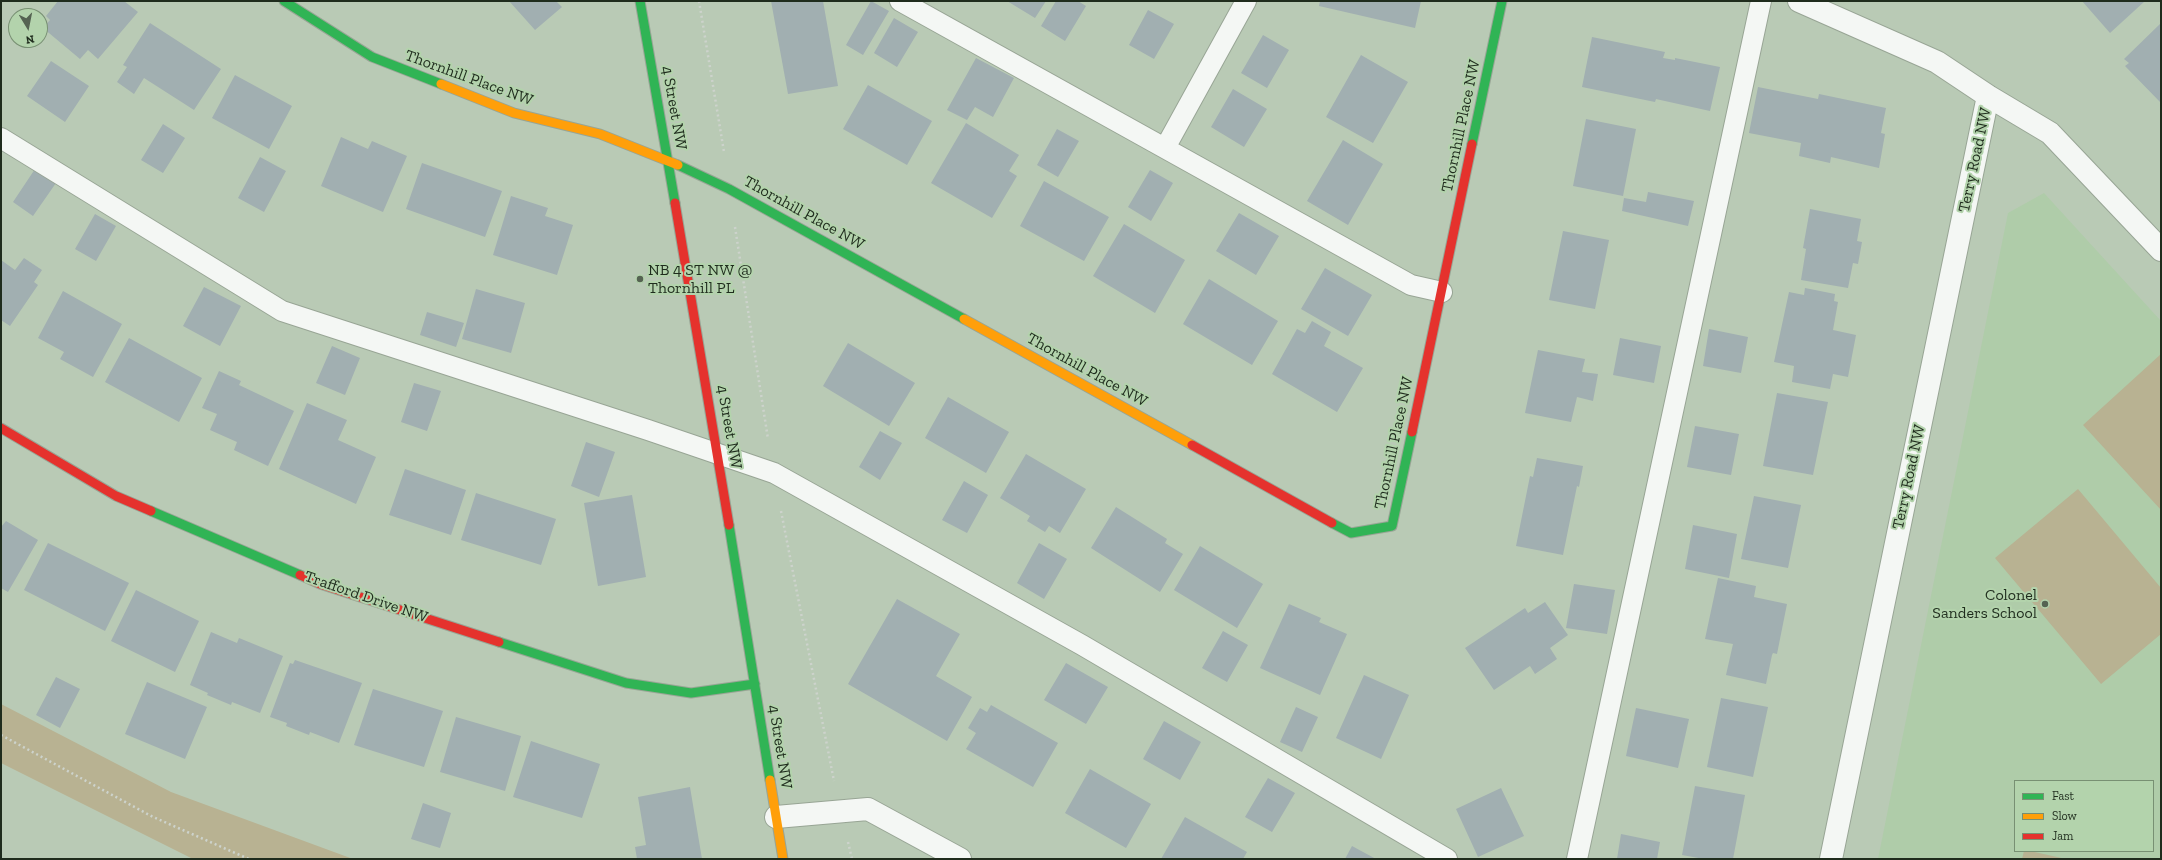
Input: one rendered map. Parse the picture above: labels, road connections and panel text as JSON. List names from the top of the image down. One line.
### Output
{"streets":{"street":["Thornhill Place NW","4 Street NW","Terry Road NW","Trafford Drive NW"]},"crossings":[["Thornhill Place NW","4 Street NW"],["4 Street NW","Trafford Drive NW"]],"places":["NB 4 ST NW @ Thornhill PL","Colonel Sanders School"],"legend":["Fast","Slow","Jam"],"north":"bottom"}
